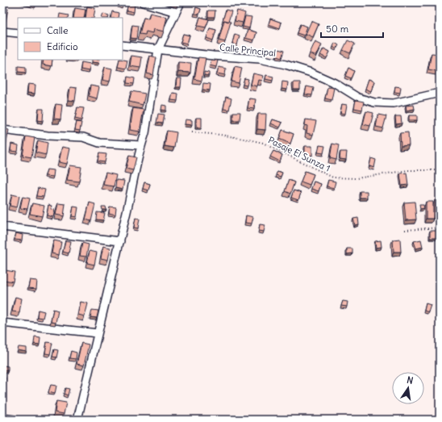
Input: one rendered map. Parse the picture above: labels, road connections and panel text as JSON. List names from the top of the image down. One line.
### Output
{"streets":{"street":["Calle Principal"],"path":["Pasaje El Sunza 1"]},"legend":["Calle","Edificio"],"scale_bar":"50 m","north":"top"}
